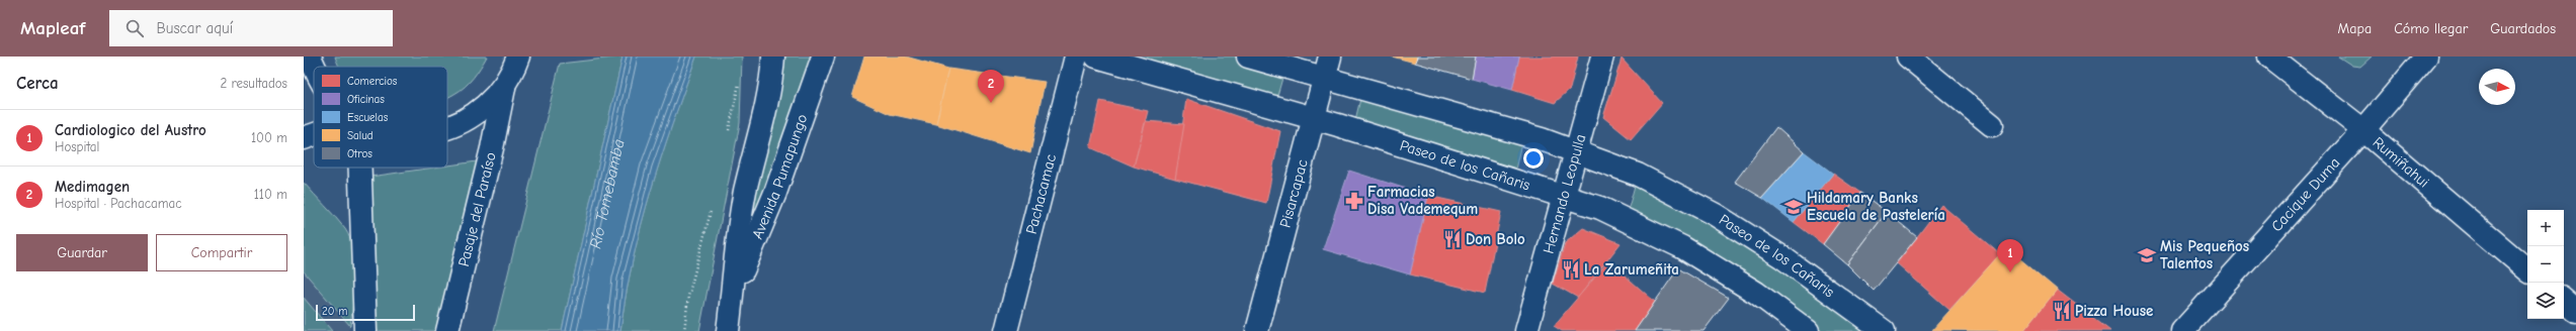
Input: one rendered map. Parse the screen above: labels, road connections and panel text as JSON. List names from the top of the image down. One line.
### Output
{"streets":{"main road":["Rumiñahui","Paseo de los Cañaris","Avenida Pumapungo","Pachacamac","Pisarcapac","Hernando Leopulla","Cacique Duma","Pasaje del Paraíso"]},"crossings":[["Rumiñahui","Cacique Duma"],["Paseo de los Cañaris","Pisarcapac"],["Paseo de los Cañaris","Hernando Leopulla"]],"water":["Río Tomebamba"],"places":{"pharmacy":["Farmacias Disa Vademequm"],"school or university":["Hildamary Banks Escuela de Pastelería","Mis Pequeños Talentos"],"restaurant":["Don Bolo","La Zarumeñita","Pizza House"]},"legend":["Comercios","Oficinas","Escuelas","Salud","Otros"],"scale_bar":"20 m","north":"right","page":{"header":"Mapleaf","search":"Buscar aquí","nav":["Mapa","Cómo llegar","Guardados"],"heading":["Cerca","2 resultados"],"pins":["2","1"],"list":[{"mark":"1","name":"Cardiologico del Austro","note":"Hospital","value":"100 m"},{"mark":"2","name":"Medimagen","note":"Hospital · Pachacamac","value":"110 m"}],"map_buttons":["+","−"],"buttons":["Guardar","Compartir"],"scale":"20 m"}}
